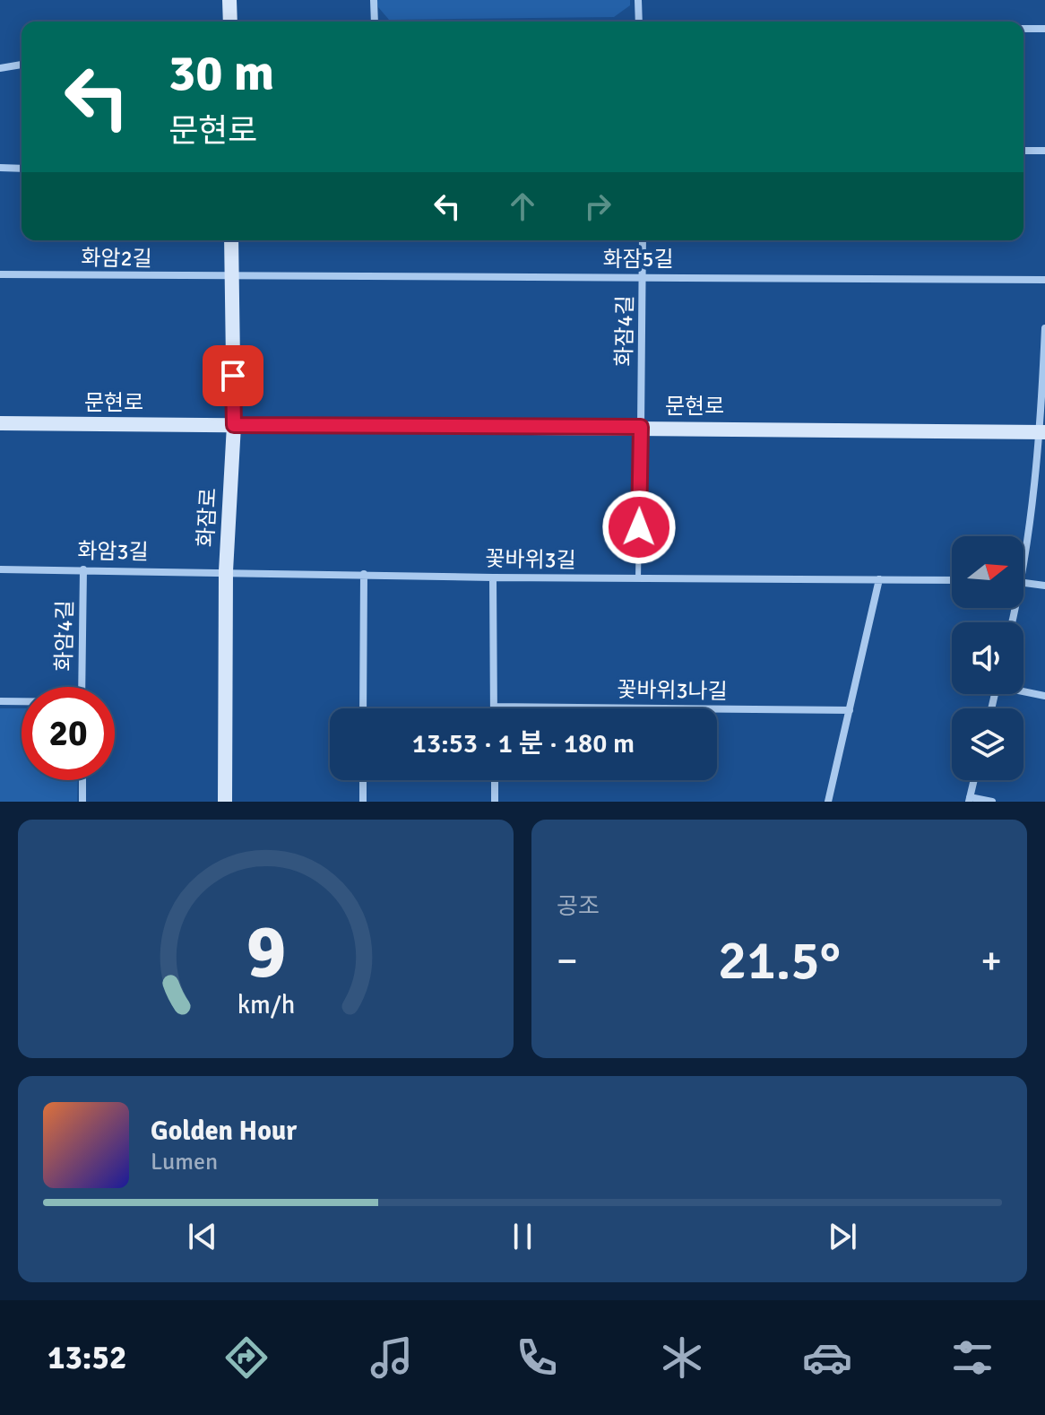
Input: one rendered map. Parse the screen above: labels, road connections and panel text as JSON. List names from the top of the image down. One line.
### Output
{"streets":{"street":["화암2길","화잠5길","화잠4길","문현로","화잠로","화암3길","꽃바위3길","화암4길","꽃바위3나길"]},"crossings":[["화암2길","화잠5길"],["화암2길","화잠로"],["화잠5길","화잠4길"],["화잠5길","화잠로"],["화잠4길","문현로"],["문현로","화잠로"],["화잠로","화암3길"],["화잠로","꽃바위3길"],["화암3길","꽃바위3길"],["화암3길","화암4길"]],"north":"right","page":{"turn":["30 m","문현로"],"limit":"20","trip":"13:53 · 1 분 · 180 m","tile":"공조","heat":["−","21.5°","+"],"song":["Golden Hour","Lumen"],"tabs":"13:52","gauge":["9","km/h"]}}
